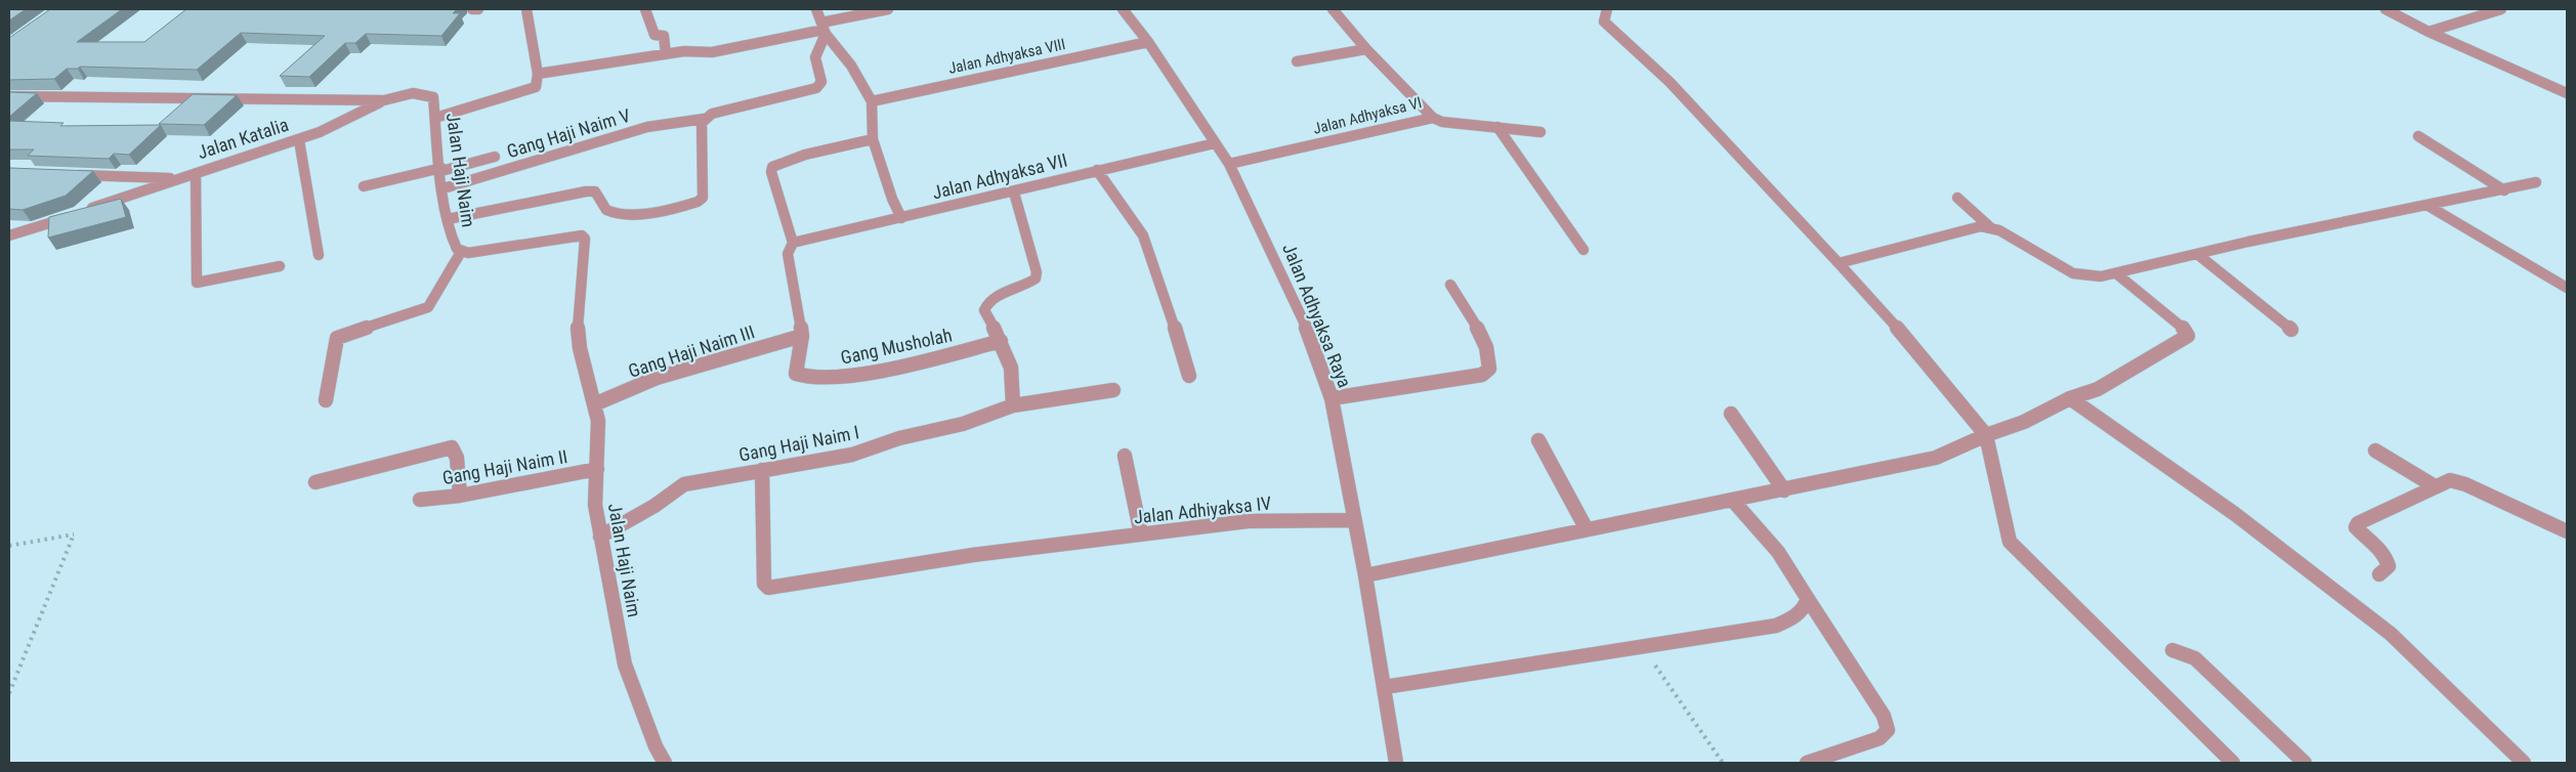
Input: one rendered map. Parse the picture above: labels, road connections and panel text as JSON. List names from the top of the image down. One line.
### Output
{"streets":{"street":["Jalan Adhyaksa VIII","Jalan Adhyaksa VI","Gang Haji Naim V","Jalan Katalia","Jalan Haji Naim","Jalan Adhyaksa VII","Jalan Adhyaksa Raya","Gang Musholah","Gang Haji Naim III","Gang Haji Naim I","Gang Haji Naim II","Jalan Adhiyaksa IV"]},"crossings":[["Jalan Adhyaksa VIII","Jalan Adhyaksa Raya"],["Jalan Adhyaksa VI","Jalan Adhyaksa Raya"],["Gang Haji Naim V","Jalan Haji Naim"],["Jalan Katalia","Jalan Haji Naim"],["Jalan Haji Naim","Gang Haji Naim III"],["Jalan Haji Naim","Gang Haji Naim I"],["Jalan Haji Naim","Gang Haji Naim II"],["Jalan Adhyaksa VII","Jalan Adhyaksa Raya"],["Jalan Adhyaksa Raya","Jalan Adhiyaksa IV"],["Gang Musholah","Gang Haji Naim III"],["Gang Haji Naim I","Jalan Adhiyaksa IV"]]}
